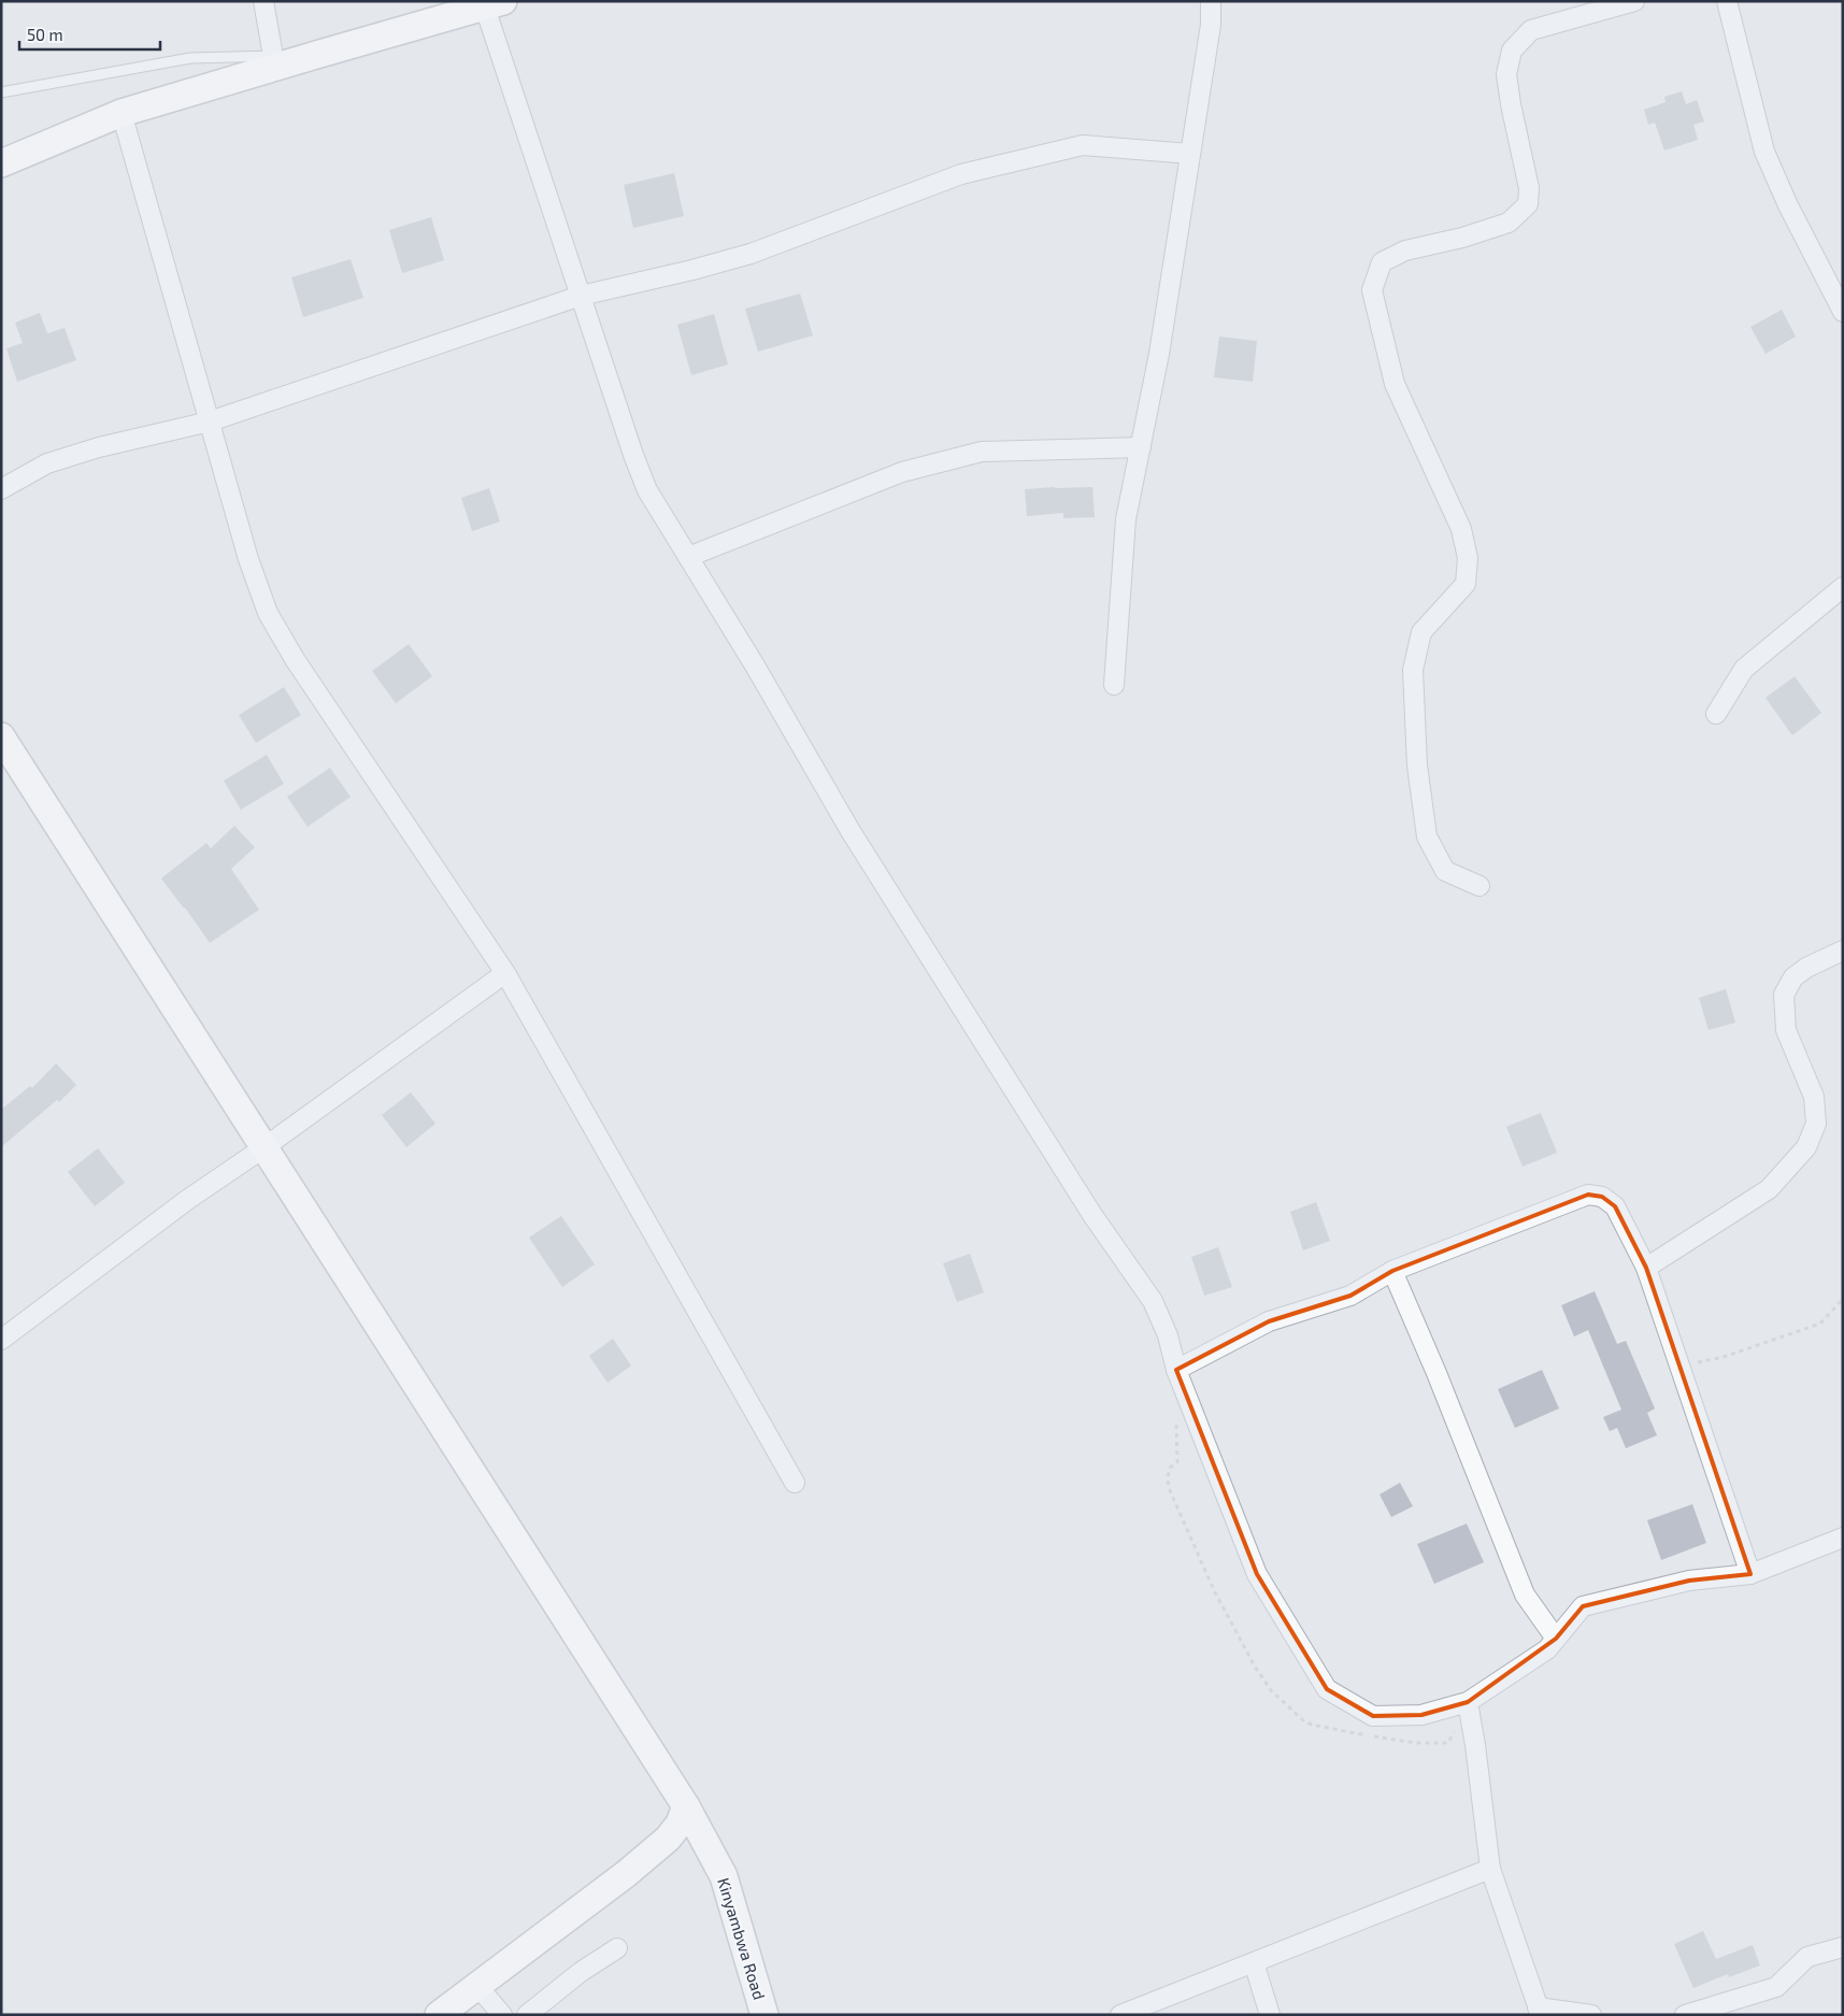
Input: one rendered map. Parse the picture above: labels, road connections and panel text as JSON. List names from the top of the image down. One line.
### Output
{"streets":{"street":["Kinyambwa Road"]},"scale_bar":"50 m"}
